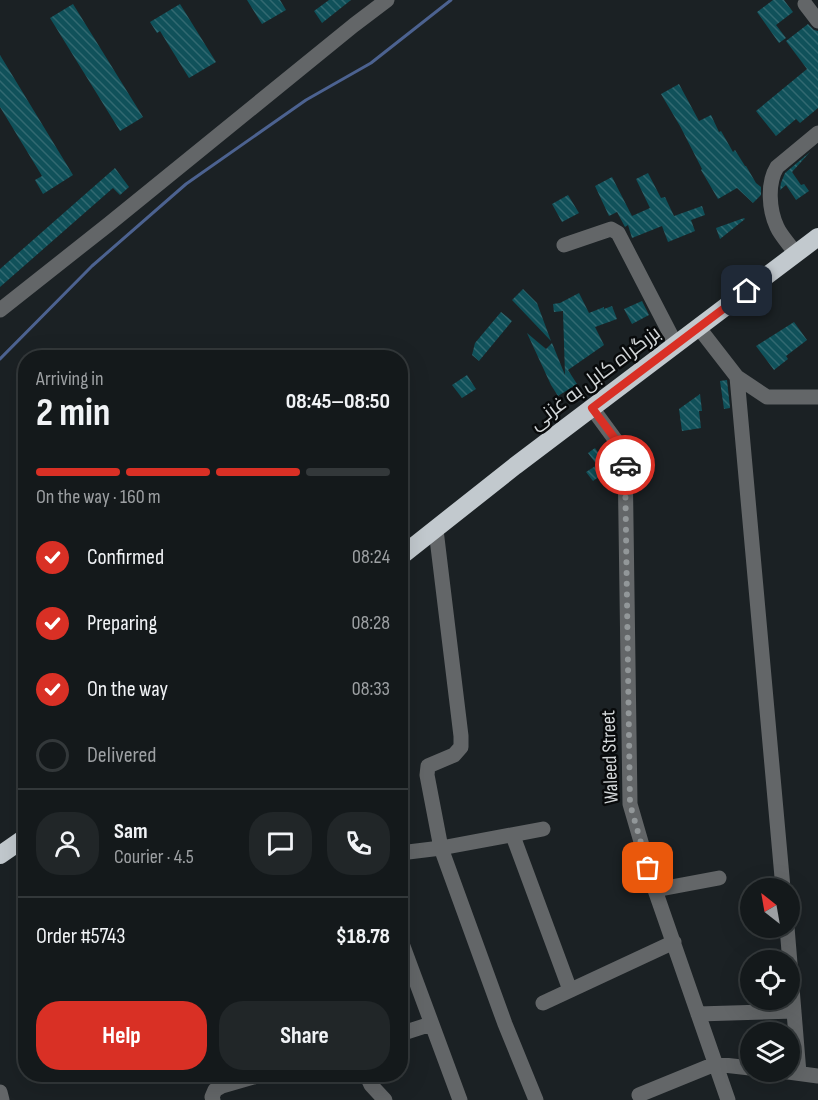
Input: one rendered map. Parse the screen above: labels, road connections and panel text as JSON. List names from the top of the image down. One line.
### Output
{"streets":{"highway":["بزرگراه کابل به غزنی"],"street":["Waleed Street"]},"crossings":[["بزرگراه کابل به غزنی","Waleed Street"]],"north":"top left","page":{"heading":["2 min","Arriving in","08:45–08:50"],"panel":["Sam","Courier · 4.5","Order #5743","$18.78"],"bar":"On the way · 160 m","list":[["Confirmed","08:24"],["Preparing","08:28"],["On the way","08:33"],"Delivered"],"buttons":["Help","Share"]}}
